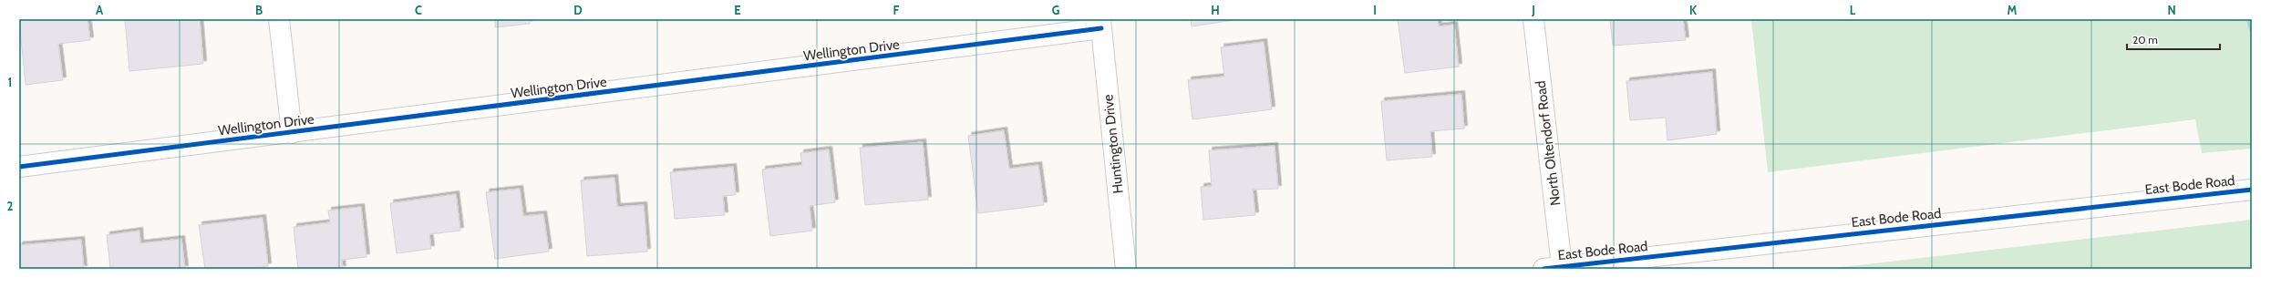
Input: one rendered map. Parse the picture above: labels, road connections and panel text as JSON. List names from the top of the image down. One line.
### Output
{"streets":{"street":["Wellington Drive","North Oltendorf Road","Huntington Drive","East Bode Road"]},"crossings":[["Wellington Drive","Huntington Drive"],["North Oltendorf Road","East Bode Road"]],"scale_bar":"20 m","grid":{"columns":["A","B","C","D","E","F","G","H","I","J","K","L","M","N"],"rows":["1","2"]}}
